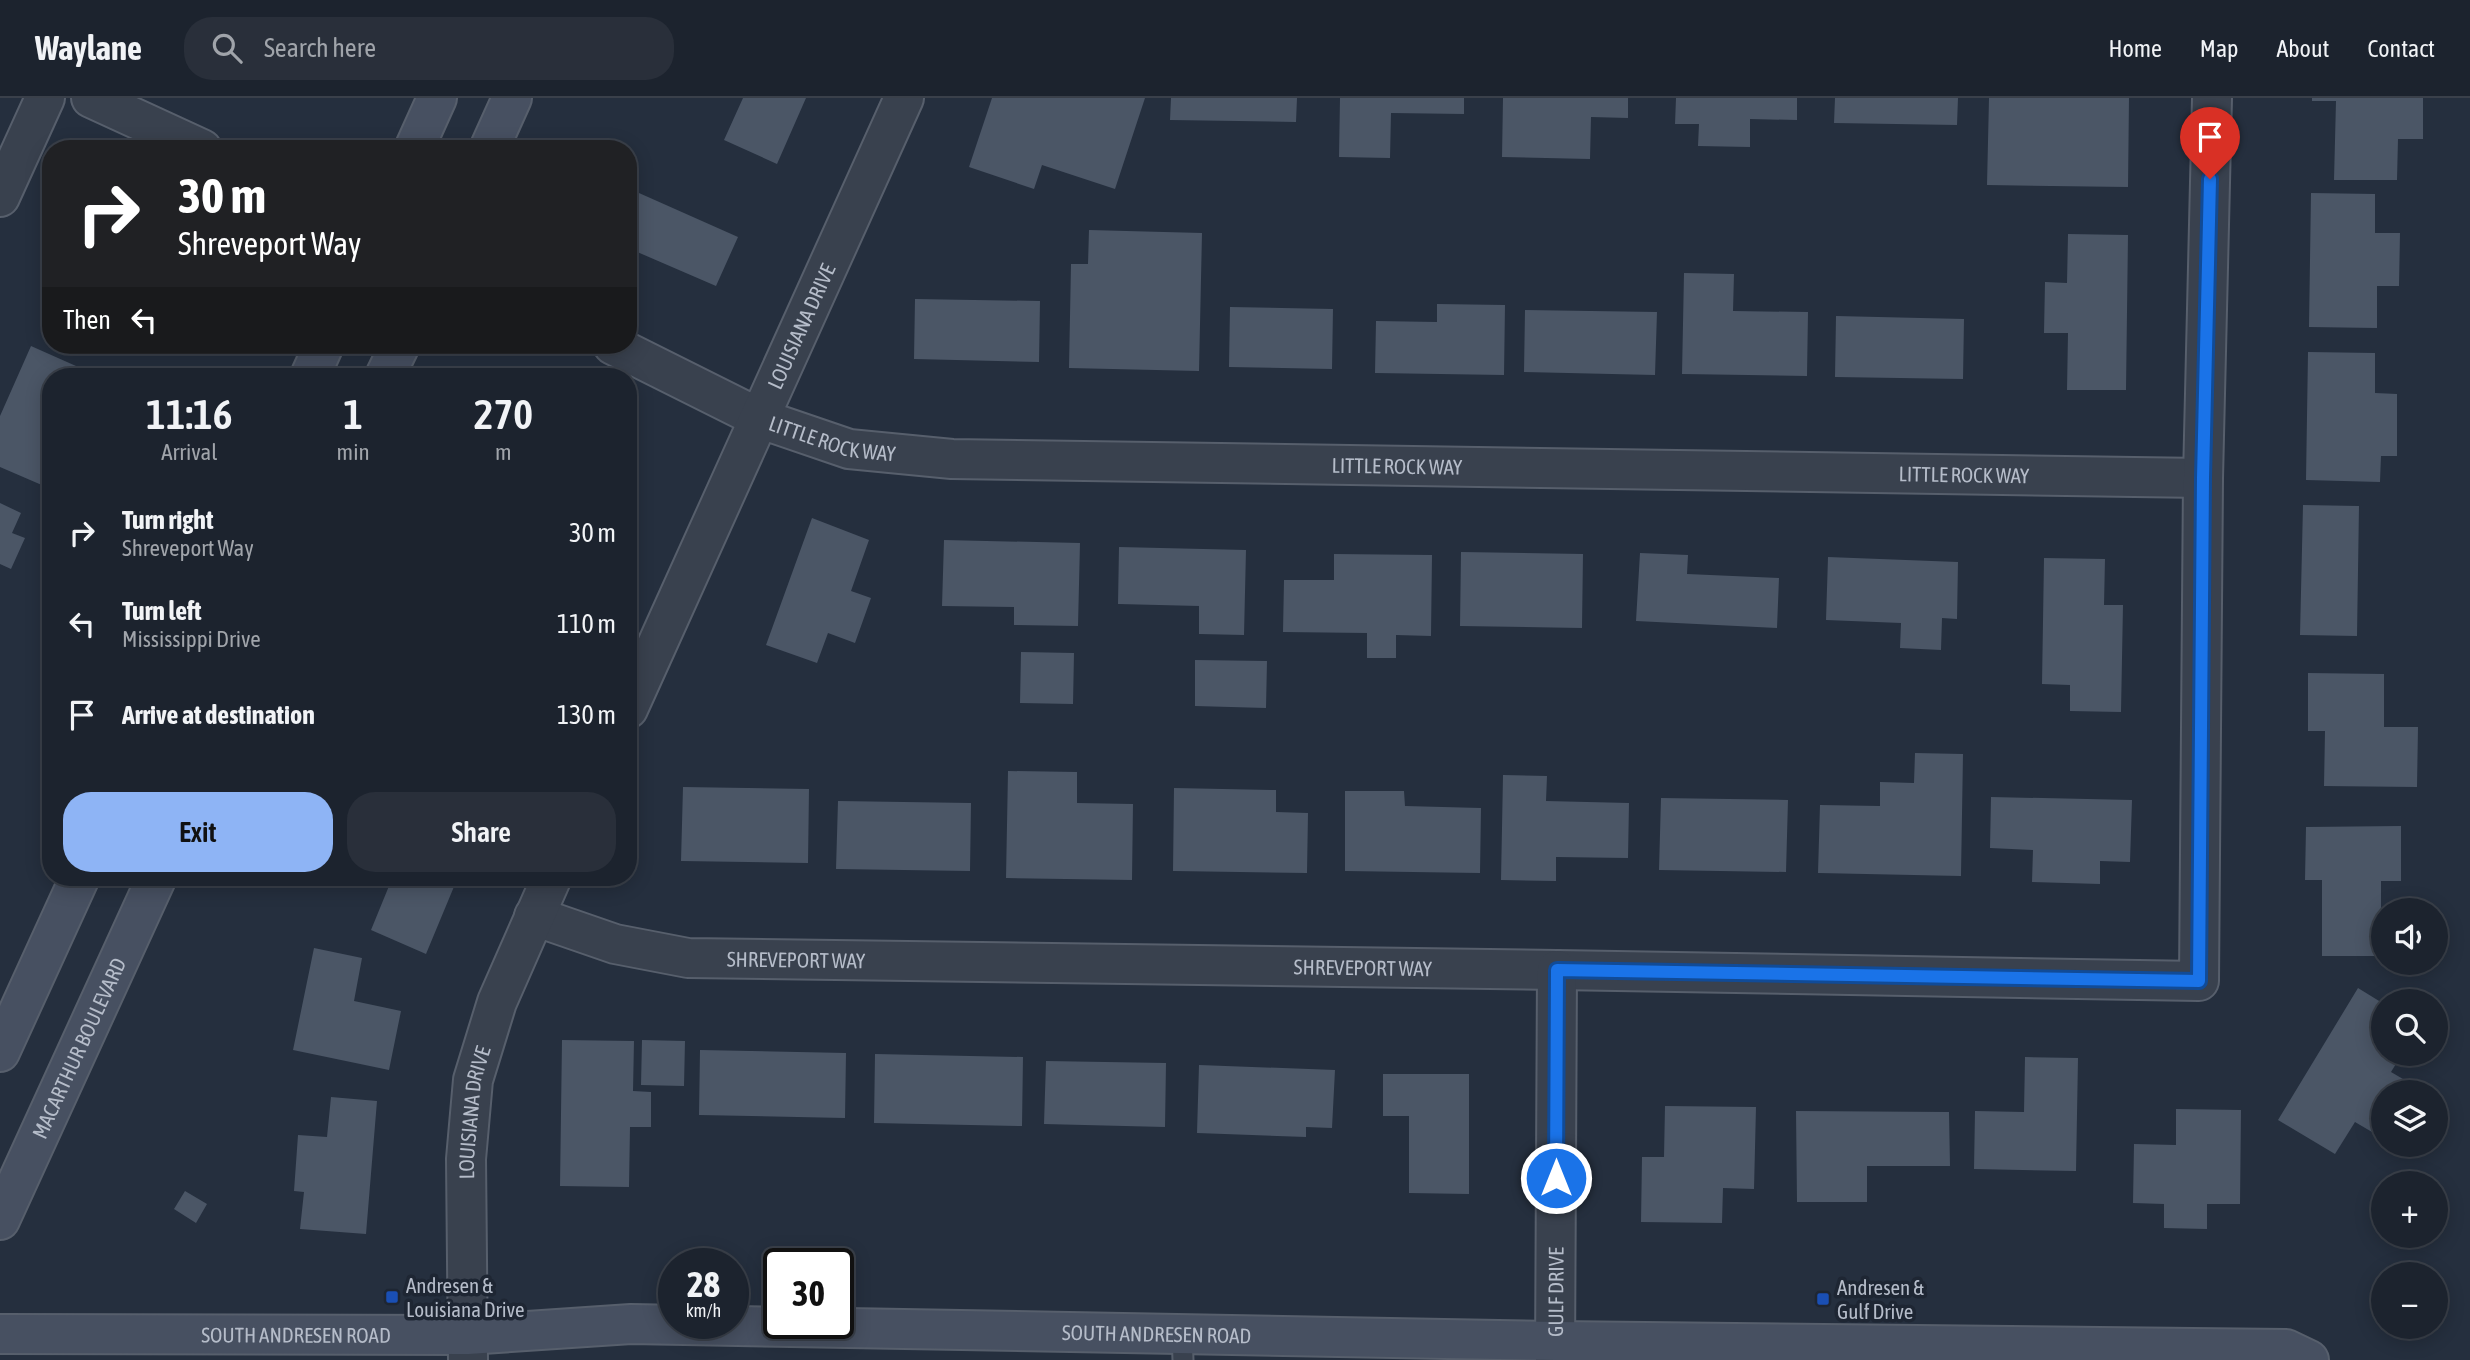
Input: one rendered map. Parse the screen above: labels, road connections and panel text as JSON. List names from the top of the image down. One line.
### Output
{"streets":{"street":["LOUISIANA DRIVE","LITTLE ROCK WAY","SHREVEPORT WAY","MACARTHUR BOULEVARD","GULF DRIVE","SOUTH ANDRESEN ROAD"]},"crossings":[["LOUISIANA DRIVE","LITTLE ROCK WAY"],["LOUISIANA DRIVE","SHREVEPORT WAY"],["LOUISIANA DRIVE","SOUTH ANDRESEN ROAD"],["LITTLE ROCK WAY","SHREVEPORT WAY"],["SHREVEPORT WAY","GULF DRIVE"],["GULF DRIVE","SOUTH ANDRESEN ROAD"]],"places":{"transit":["Andresen & Louisiana Drive","Andresen & Gulf Drive"]},"page":{"header":"Waylane","search":"Search here","nav":["Home","Map","About","Contact"],"turn":["30 m","Shreveport Way"],"then":"Then","eta":["11:16","Arrival","1","min","270","m"],"list":[{"name":"Turn right","note":"Shreveport Way","value":"30 m"},{"name":"Turn left","note":"Mississippi Drive","value":"110 m"},{"name":"Arrive at destination","value":"130 m"}],"buttons":["Exit","Share"],"map_buttons":["+","−"],"speed":"28 km/h","limit":"30"}}
